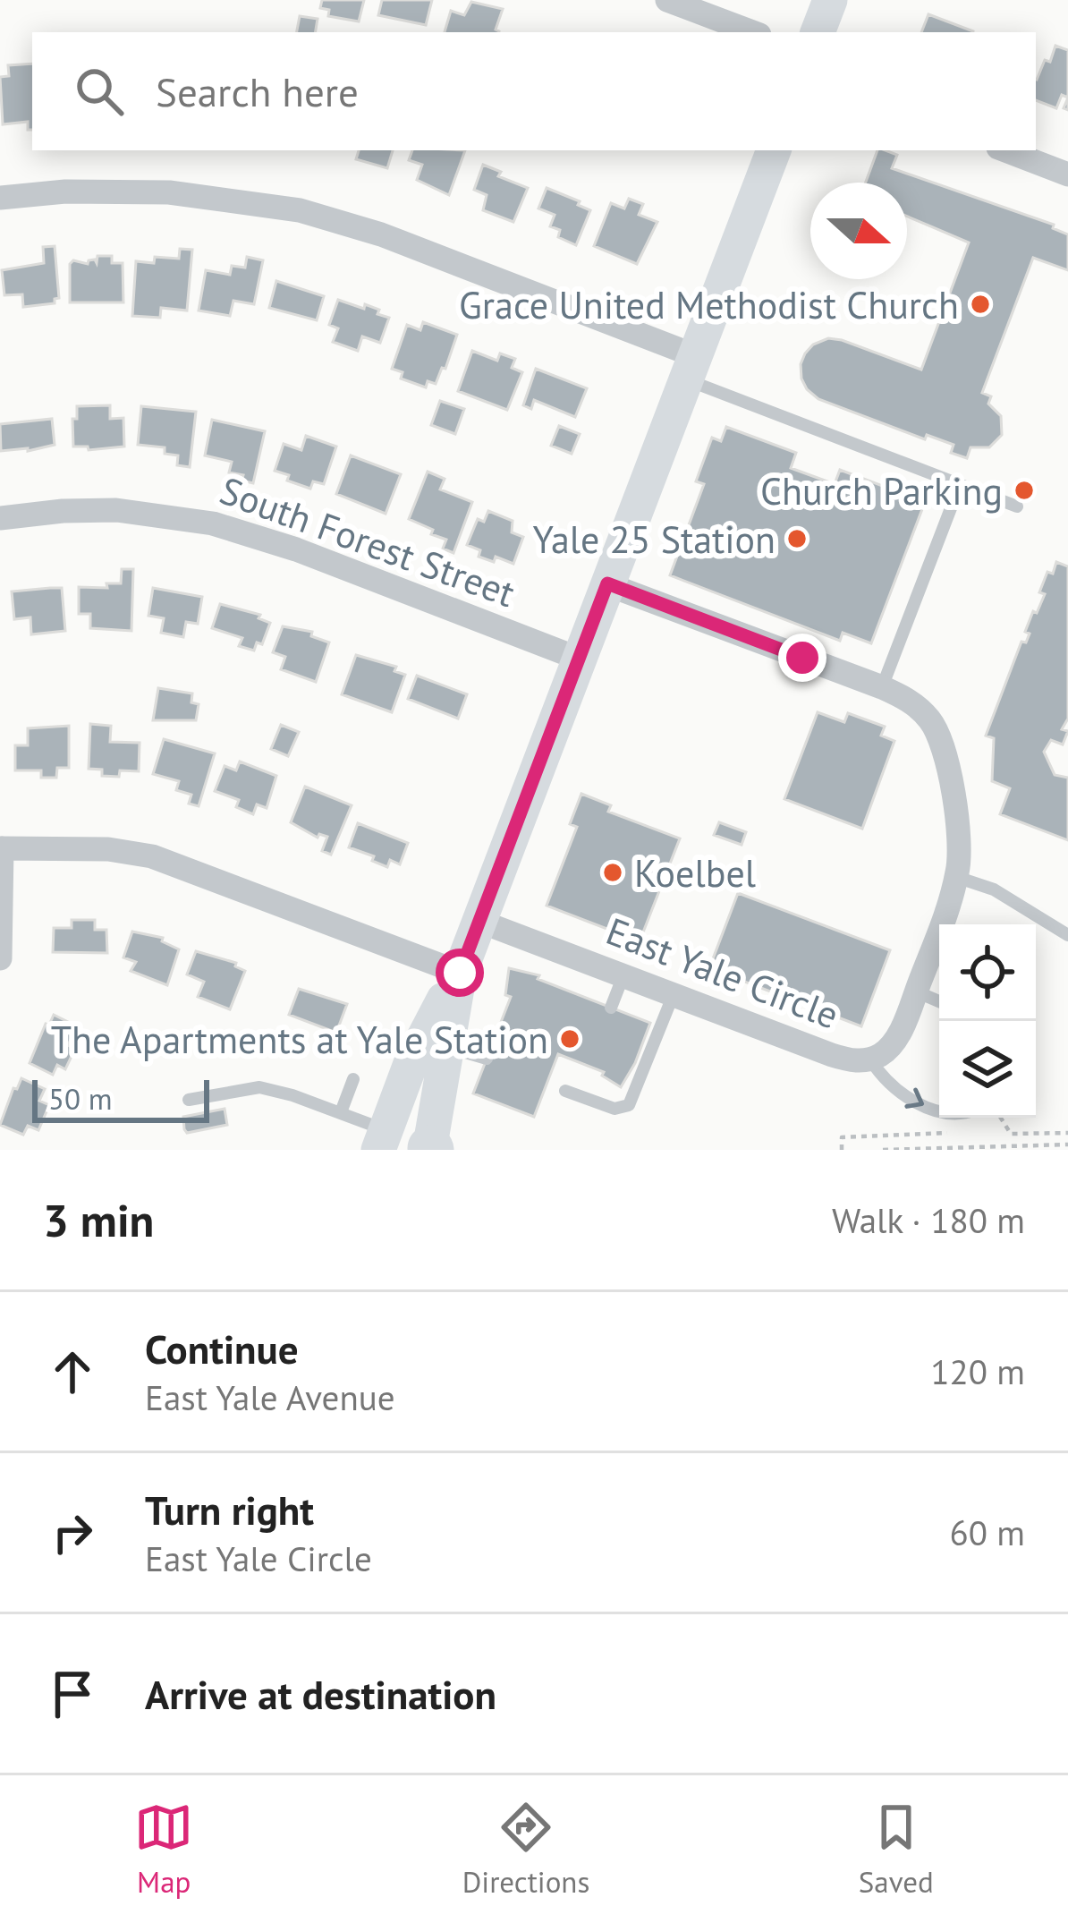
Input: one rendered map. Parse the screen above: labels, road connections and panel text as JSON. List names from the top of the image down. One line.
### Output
{"streets":{"street":["South Forest Street","East Yale Circle"]},"places":["Grace United Methodist Church","Church Parking","Yale 25 Station","Koelbel","The Apartments at Yale Station"],"scale_bar":"50 m","north":"right","page":{"search":"Search here","scale":"50 m","heading":["3 min","Walk · 180 m"],"list":[["Continue","East Yale Avenue","120 m"],["Turn right","East Yale Circle","60 m"],"Arrive at destination"],"nav":["Map","Directions","Saved"]}}
